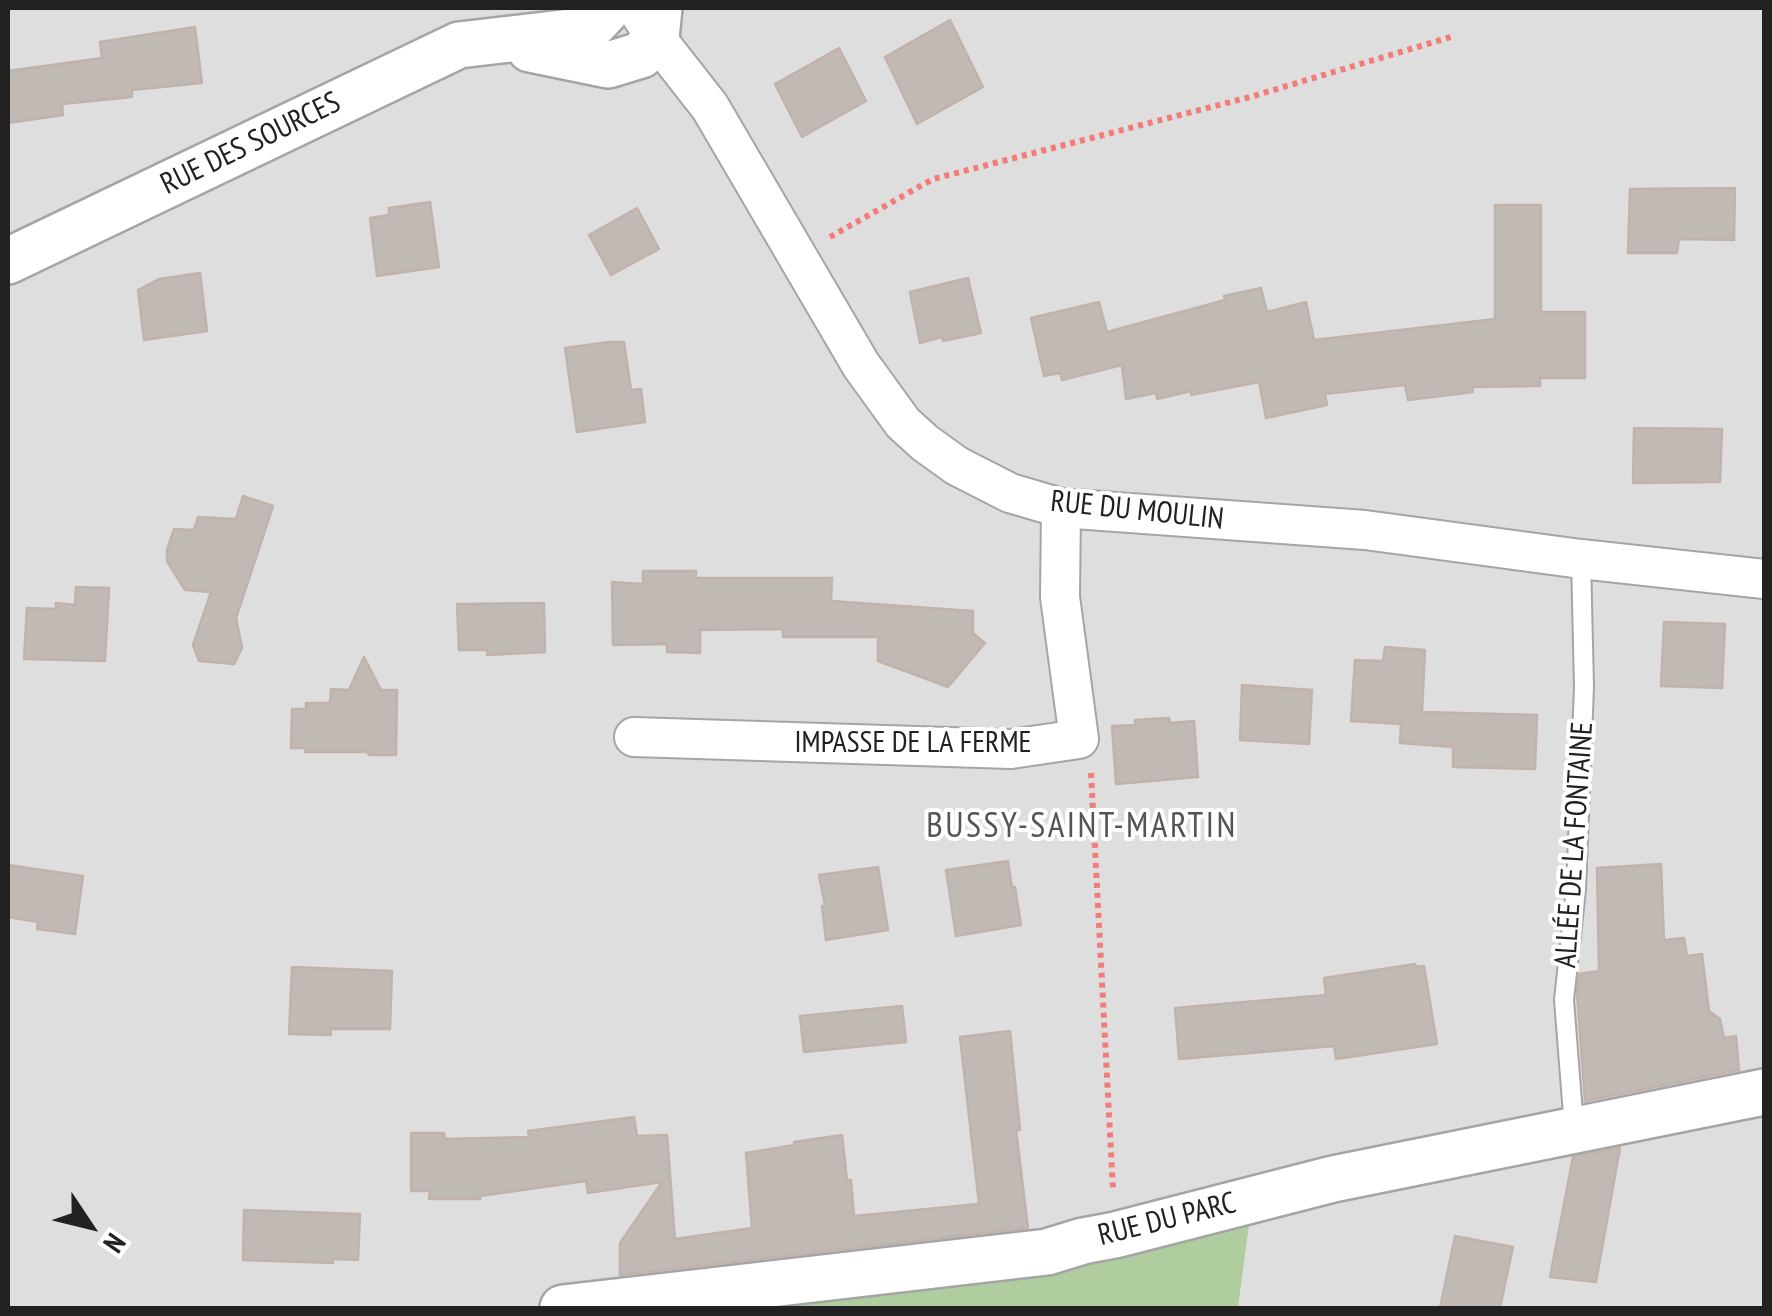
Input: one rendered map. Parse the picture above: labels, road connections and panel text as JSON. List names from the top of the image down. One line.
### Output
{"streets":{"street":["RUE DES SOURCES","RUE DU MOULIN","IMPASSE DE LA FERME","RUE DU PARC"],"lane":["ALLÉE DE LA FONTAINE"]},"crossings":[["RUE DES SOURCES","RUE DU MOULIN"],["RUE DU MOULIN","IMPASSE DE LA FERME"],["RUE DU MOULIN","ALLÉE DE LA FONTAINE"],["ALLÉE DE LA FONTAINE","RUE DU PARC"]],"districts":["BUSSY-SAINT-MARTIN"],"north":"bottom right"}
